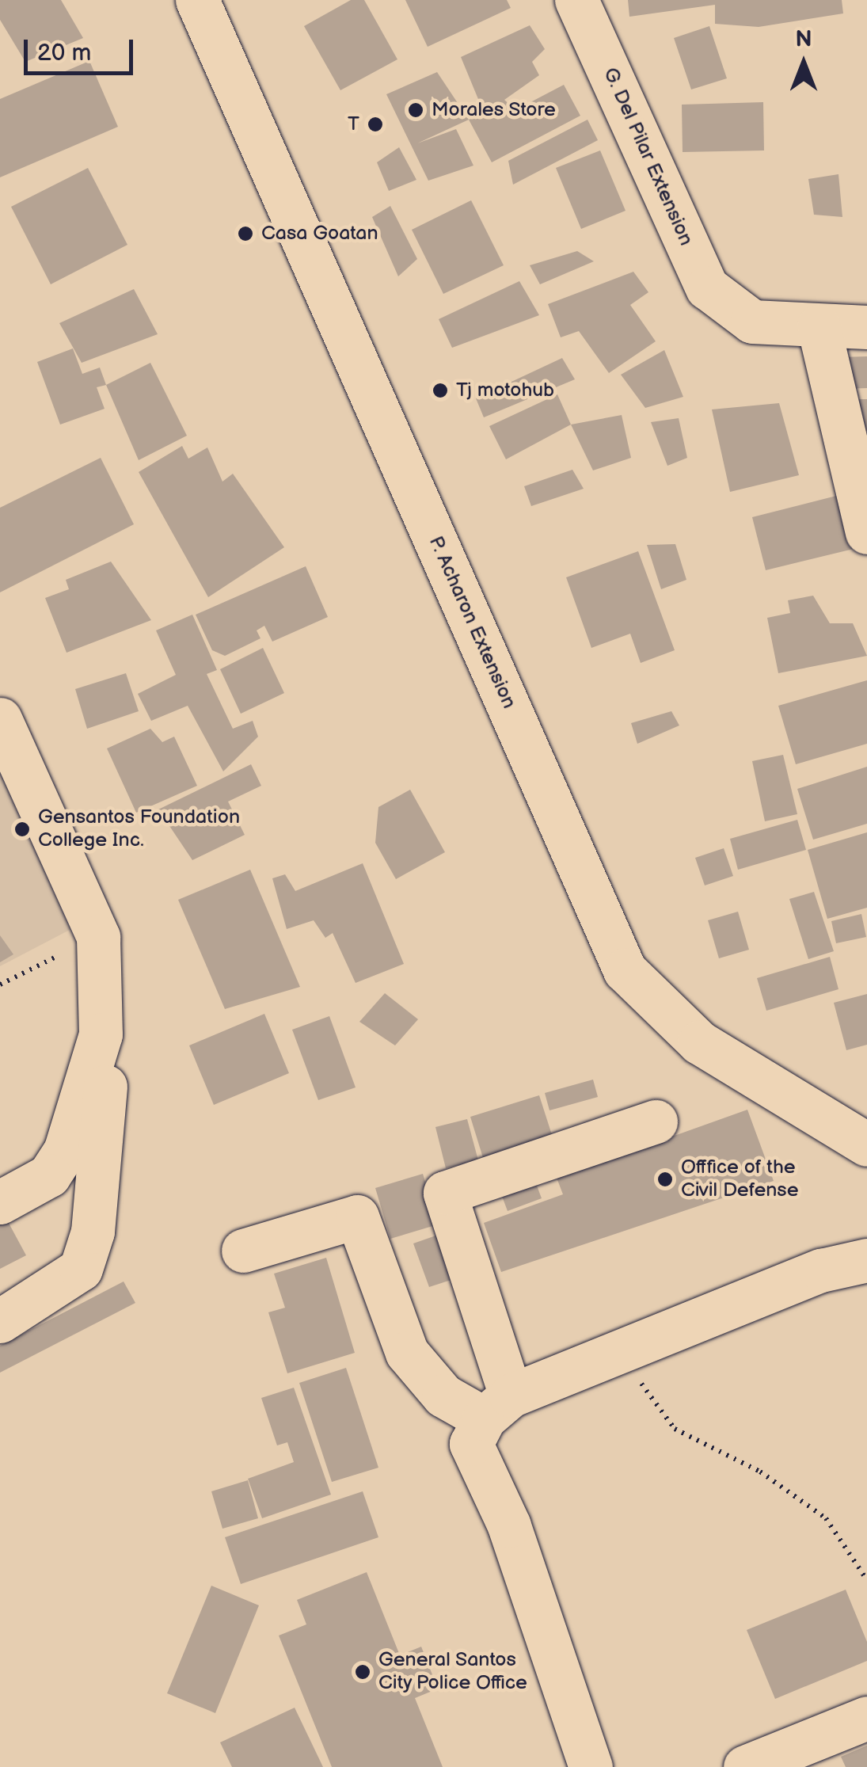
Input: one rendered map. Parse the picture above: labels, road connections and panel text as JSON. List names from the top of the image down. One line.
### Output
{"streets":{"main road":["G. Del Pilar Extension","P. Acharon Extension"]},"places":["Morales Store","T","Casa Goatan","Tj motohub","Gensantos Foundation College Inc.","Offfice of the Civil Defense","General Santos City Police Office"],"scale_bar":"20 m","north":"top"}
